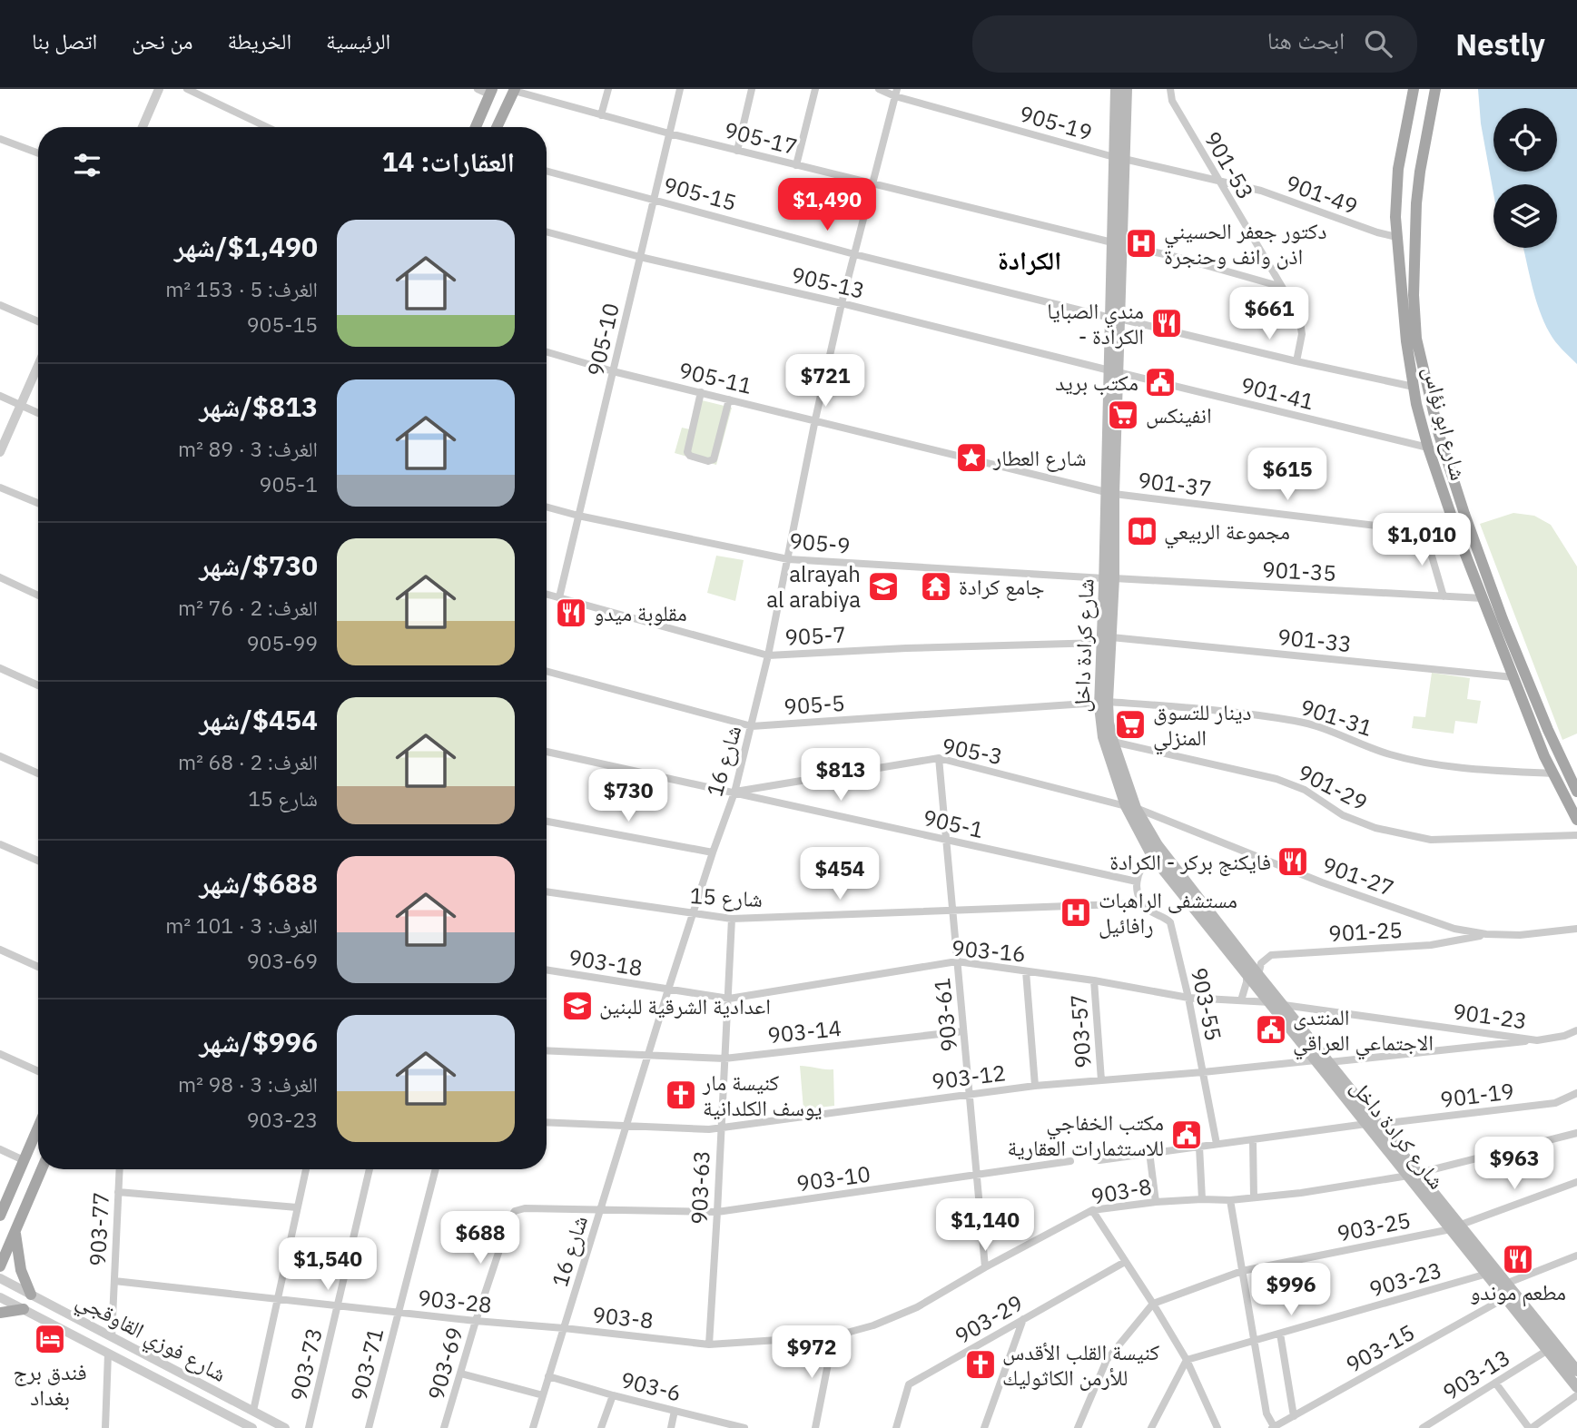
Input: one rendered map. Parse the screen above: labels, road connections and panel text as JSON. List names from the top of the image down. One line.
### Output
{"streets":{"main road":["شارع ابو نؤاس","شارع كرادة داخل"],"street":["905-19","905-17","901-53","905-15","901-49","905-13","905-10","905-11","901-41","901-37","905-9","901-35","905-7","901-33","905-5","901-31","905-3","شارع 16","901-29","905-1","901-27","شارع 15","901-25","903-16","903-18","903-55","903-61","901-23","903-14","903-57","903-12","901-19","903-10","903-63","903-8","903-25","903-77","903-23","903-28","903-29","شارع فوزي القاوقجي","903-15","903-69","903-73","903-71","903-13","903-6"]},"crossings":[["905-19","901-49"],["905-19","شارع كرادة داخل"],["905-19","شارع 16"],["905-17","901-53"],["905-17","905-10"],["905-17","شارع كرادة داخل"],["905-17","شارع 16"],["901-53","905-15"],["901-53","901-49"],["905-15","905-10"],["905-15","شارع ابو نؤاس"],["905-15","شارع كرادة داخل"],["905-15","شارع 16"],["901-49","شارع ابو نؤاس"],["901-49","شارع كرادة داخل"],["905-13","905-10"],["905-13","901-41"],["905-13","شارع كرادة داخل"],["905-13","شارع 16"],["905-10","905-11"],["905-10","905-9"],["905-10","905-7"],["905-11","901-37"],["905-11","شارع كرادة داخل"],["905-11","شارع 16"],["901-41","شارع ابو نؤاس"],["901-41","شارع كرادة داخل"],["شارع ابو نؤاس","901-37"],["شارع ابو نؤاس","901-35"],["شارع ابو نؤاس","901-33"],["شارع ابو نؤاس","901-31"],["901-37","شارع كرادة داخل"],["905-9","901-35"],["905-9","شارع كرادة داخل"],["905-9","شارع 16"],["901-35","شارع كرادة داخل"],["905-7","901-33"],["905-7","شارع كرادة داخل"],["905-7","شارع 16"],["901-33","شارع كرادة داخل"],["شارع كرادة داخل","905-5"],["شارع كرادة داخل","901-31"],["شارع كرادة داخل","905-3"],["شارع كرادة داخل","901-29"],["شارع كرادة داخل","901-27"],["شارع كرادة داخل","901-25"],["شارع كرادة داخل","903-16"],["شارع كرادة داخل","901-23"],["شارع كرادة داخل","903-12"],["شارع كرادة داخل","901-19"],["شارع كرادة داخل","903-8"],["شارع كرادة داخل","903-25"],["شارع كرادة داخل","903-23"],["شارع كرادة داخل","903-15"],["شارع كرادة داخل","903-13"],["905-5","901-31"],["905-5","شارع 16"],["905-3","شارع 16"],["905-3","905-1"],["905-3","901-27"],["905-3","903-61"],["شارع 16","905-1"],["شارع 16","شارع 15"],["شارع 16","903-16"],["شارع 16","903-18"],["شارع 16","903-14"],["شارع 16","903-12"],["شارع 16","903-10"],["شارع 16","903-8"],["شارع 16","903-28"],["شارع 16","903-69"],["شارع 16","903-6"],["905-1","903-61"],["901-27","901-25"],["شارع 15","903-55"],["شارع 15","903-61"],["شارع 15","903-63"],["903-16","903-18"],["903-16","903-55"],["903-16","903-61"],["903-16","903-57"],["903-16","903-63"],["903-55","903-12"],["903-61","903-14"],["903-61","903-12"],["903-61","903-10"],["903-61","903-8"],["903-14","903-63"],["903-57","903-12"],["903-12","903-63"],["903-10","903-63"],["903-10","903-69"],["903-63","903-8"],["903-8","903-28"],["903-77","903-28"],["903-77","شارع فوزي القاوقجي"],["903-28","903-69"],["903-28","903-73"],["903-28","903-71"]],"districts":["الكرادة"],"places":{"hospital":["دكتور جعفر الحسيني اذن وانف وحنجرة","مستشفى الراهبات رافائيل"],"restaurant":["مندي الصبايا - الكرادة","مقلوبة ميدو","فايكنج بركر - الكرادة","مطعم موندو"],"public building":["مكتب بريد","المنتدى الاجتماعي العراقي","مكتب الخفاجي للاستثمارات العقارية"],"supermarket":["انفينكس","دينار للتسوق المنزلي"],"place":["شارع العطار"],"library":["مجموعة الربيعي"],"school or university":["alrayah al arabiya","اعدادية الشرقية للبنين"],"temple":["جامع كرادة"],"church":["كنيسة مار يوسف الكلدانية","كنيسة القلب الأقدس للأرمن الكاثوليك"],"hotel":["فندق برج بغداد"]},"page":{"header":"Nestly","search":"ابحث هنا","nav":["الرئيسية","الخريطة","من نحن","اتصل بنا"],"heading":"العقارات: 14","price":["$1,490","$661","$721","$615","$1,010","$813","$730","$454","$963","$1,140","$688","$1,540","$996","$972"],"list":[{"name":"$1,490/شهر","note":"الغرف: 5 · 153 m² · 905-15"},{"name":"$813/شهر","note":"الغرف: 3 · 89 m² · 905-1"},{"name":"$730/شهر","note":"الغرف: 2 · 76 m² · 905-99"},{"name":"$454/شهر","note":"الغرف: 2 · 68 m² · شارع 15"},{"name":"$688/شهر","note":"الغرف: 3 · 101 m² · 903-69"},{"name":"$996/شهر","note":"الغرف: 3 · 98 m² · 903-23"}]}}
